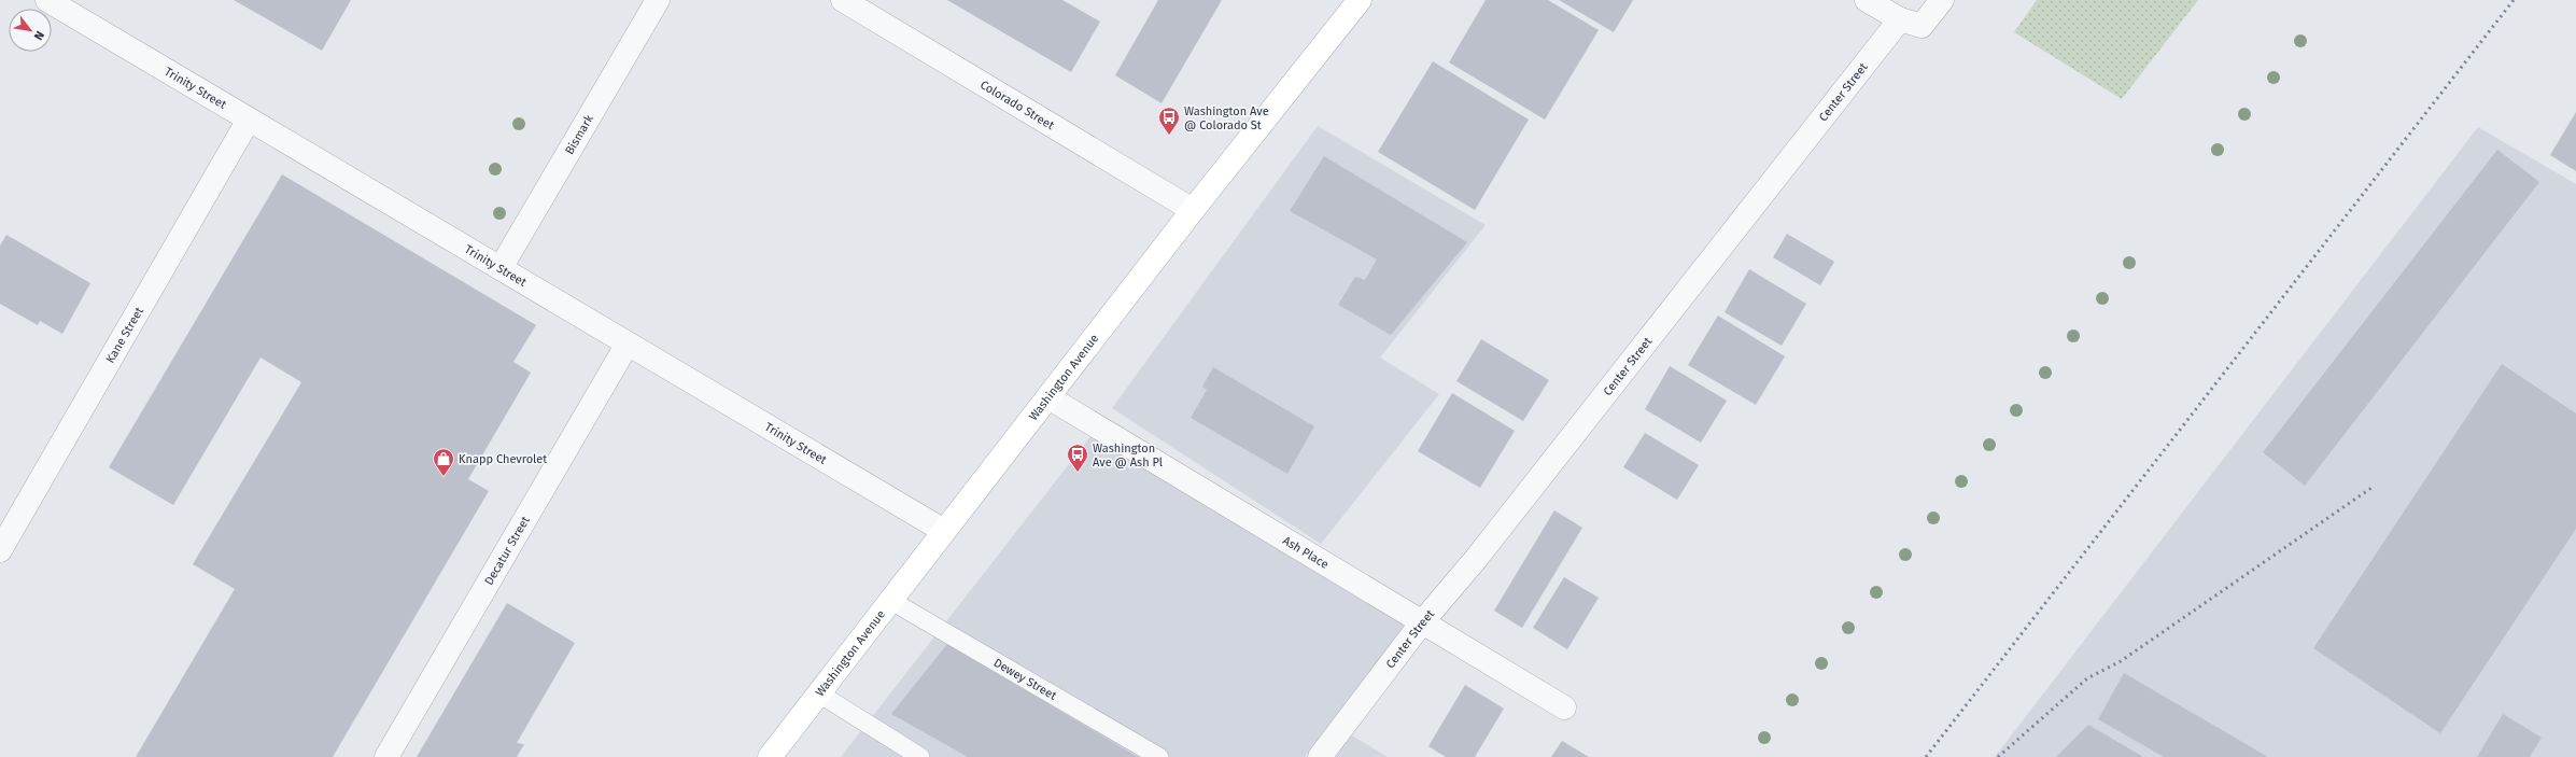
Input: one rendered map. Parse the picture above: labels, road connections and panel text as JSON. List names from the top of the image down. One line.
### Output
{"streets":{"main road":["Washington Avenue"],"street":["Trinity Street","Center Street","Colorado Street","Bismark","Kane Street","Decatur Street","Ash Place"],"lane":["Dewey Street"]},"crossings":[["Trinity Street","Bismark"],["Trinity Street","Kane Street"],["Trinity Street","Washington Avenue"],["Trinity Street","Decatur Street"],["Center Street","Ash Place"],["Colorado Street","Washington Avenue"],["Washington Avenue","Ash Place"],["Washington Avenue","Dewey Street"]],"places":{"bus stop":["Washington Ave @ Colorado St","Washington Ave @ Ash Pl"],"shop":["Knapp Chevrolet"]},"north":"bottom right"}
